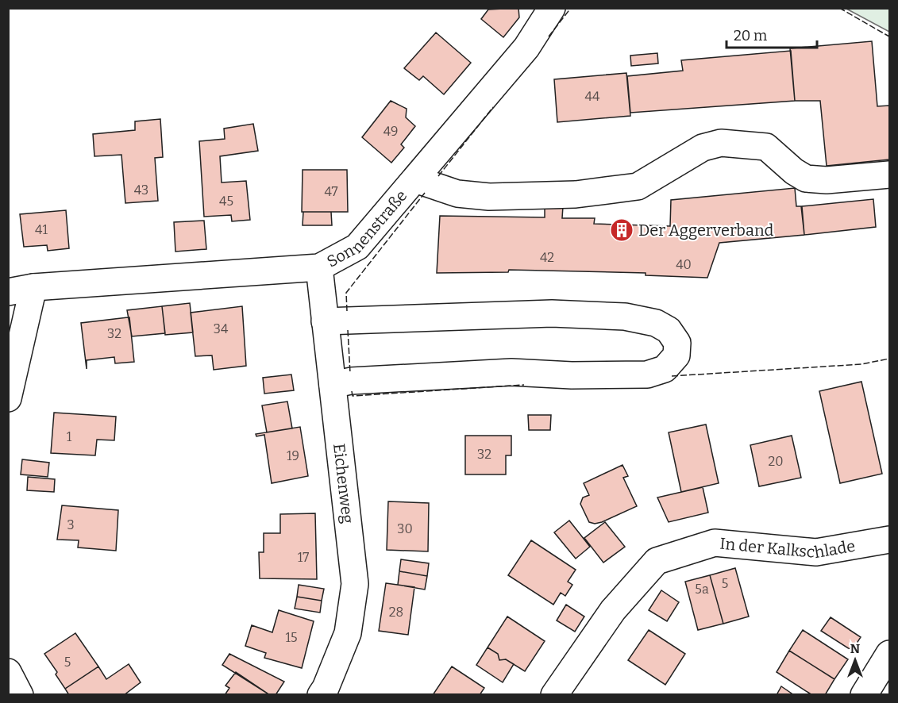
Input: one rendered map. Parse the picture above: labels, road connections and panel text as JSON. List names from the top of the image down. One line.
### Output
{"streets":{"street":["Sonnenstraße","Eichenweg","In der Kalkschlade"]},"crossings":[["Sonnenstraße","Eichenweg"]],"places":{"building":["Der Aggerverband"]},"house_numbers":["44","49","43","47","45","41","42","40","34","32","1","32","19","20","3","30","17","5","5a","28","15","5"],"scale_bar":"20 m","north":"top"}
